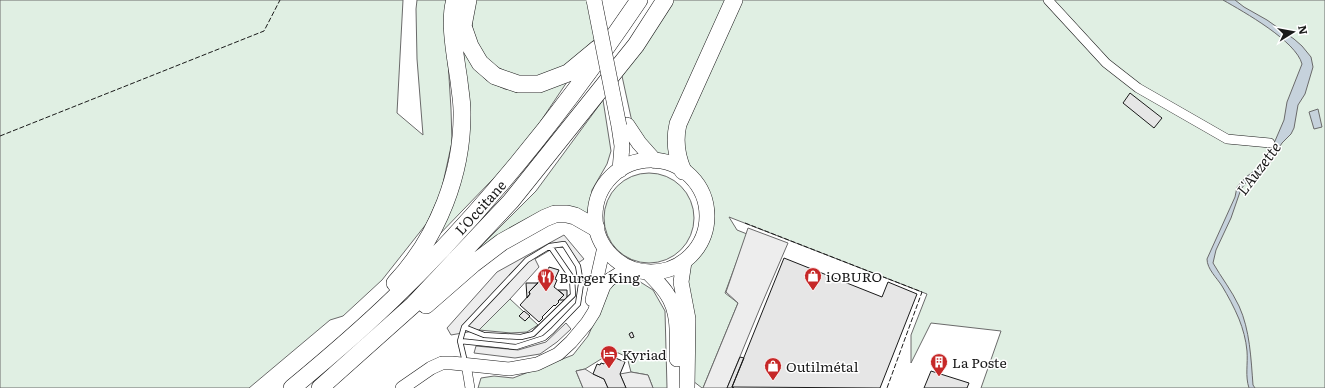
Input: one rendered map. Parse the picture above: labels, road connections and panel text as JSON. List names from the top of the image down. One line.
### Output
{"streets":{"highway":["L'Occitane"]},"water":["L'Auzette"],"places":{"shop":["iOBURO","Outilmétal"],"restaurant":["Burger King"],"hotel":["Kyriad"],"building":["La Poste"]},"north":"right"}
